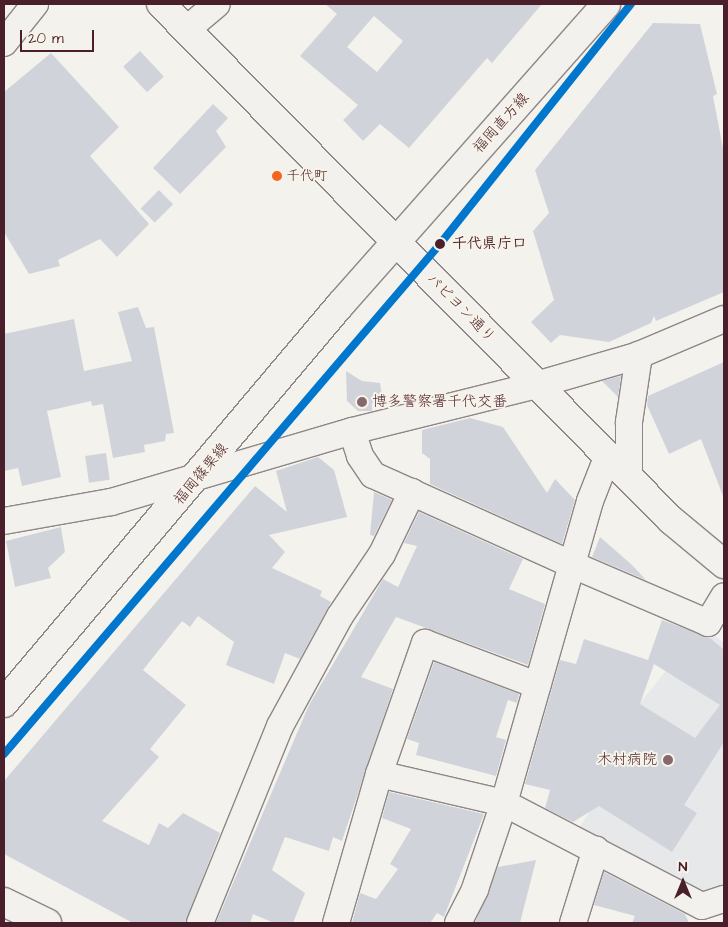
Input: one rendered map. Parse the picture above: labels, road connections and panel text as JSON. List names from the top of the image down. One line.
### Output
{"streets":{"main road":["福岡直方線","パピヨン通り","福岡篠栗線"]},"crossings":[["福岡直方線","パピヨン通り"],["福岡直方線","福岡篠栗線"],["パピヨン通り","福岡篠栗線"]],"places":["千代町","千代県庁口","博多警察署千代交番","木村病院"],"scale_bar":"20 m","north":"top"}
